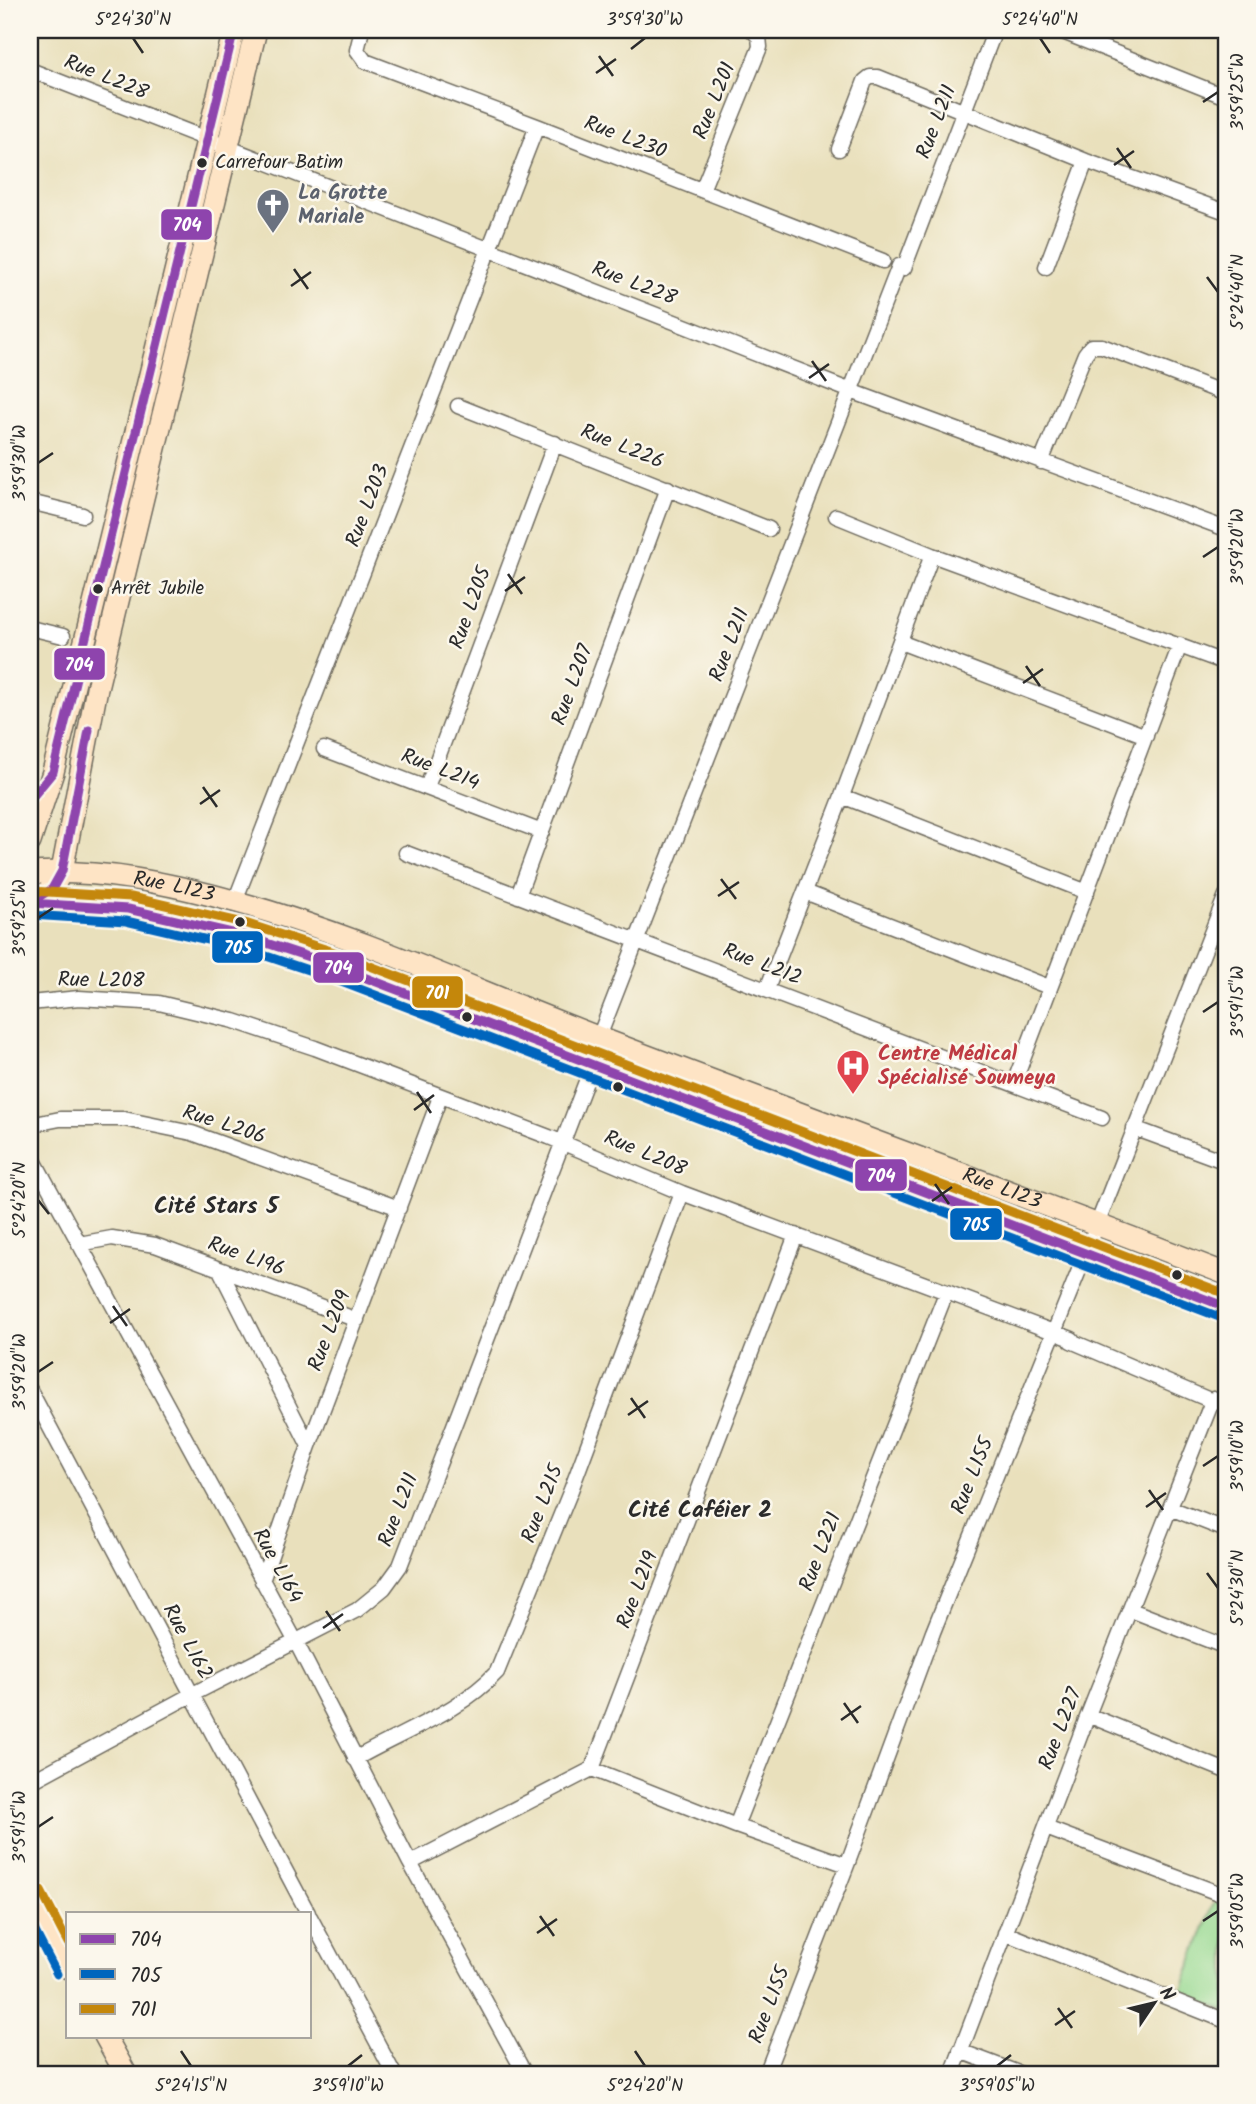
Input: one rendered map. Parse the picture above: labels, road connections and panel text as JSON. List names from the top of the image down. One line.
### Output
{"streets":{"main road":["Rue L123"],"street":["Rue L228","Rue L201","Rue L211","Rue L230","Rue L226","Rue L203","Rue L205","Rue L207","Rue L214","Rue L212","Rue L208","Rue L206","Rue L196","Rue L209","Rue L155","Rue L215","Rue L221","Rue L164","Rue L219","Rue L162","Rue L227"]},"crossings":[["Rue L228","Rue L211"],["Rue L228","Rue L203"],["Rue L201","Rue L230"],["Rue L211","Rue L123"],["Rue L211","Rue L212"],["Rue L211","Rue L208"],["Rue L211","Rue L164"],["Rue L211","Rue L162"],["Rue L230","Rue L203"],["Rue L226","Rue L205"],["Rue L226","Rue L207"],["Rue L203","Rue L123"],["Rue L205","Rue L214"],["Rue L207","Rue L214"],["Rue L207","Rue L212"],["Rue L123","Rue L155"],["Rue L208","Rue L209"],["Rue L208","Rue L155"],["Rue L208","Rue L215"],["Rue L208","Rue L221"],["Rue L208","Rue L219"],["Rue L208","Rue L227"],["Rue L206","Rue L209"],["Rue L196","Rue L209"],["Rue L196","Rue L164"],["Rue L209","Rue L164"],["Rue L215","Rue L164"]],"districts":["Cité Stars 5","Cité Caféier 2"],"places":{"other":["Carrefour Batim","Arrêt Jubile"],"church":["La Grotte Mariale"],"hospital":["Centre Médical Spécialisé Soumeya"]},"lines":["transit line 704","transit line 701","transit line 705"],"legend":["704","705","701"],"north":"top right","coordinates":["5°24'30\"N","3°59'30\"W","5°24'40\"N","3°59'25\"W","3°59'20\"W","3°59'15\"W","5°24'20\"N","3°59'10\"W","3°59'05\"W","5°24'15\"N"]}
